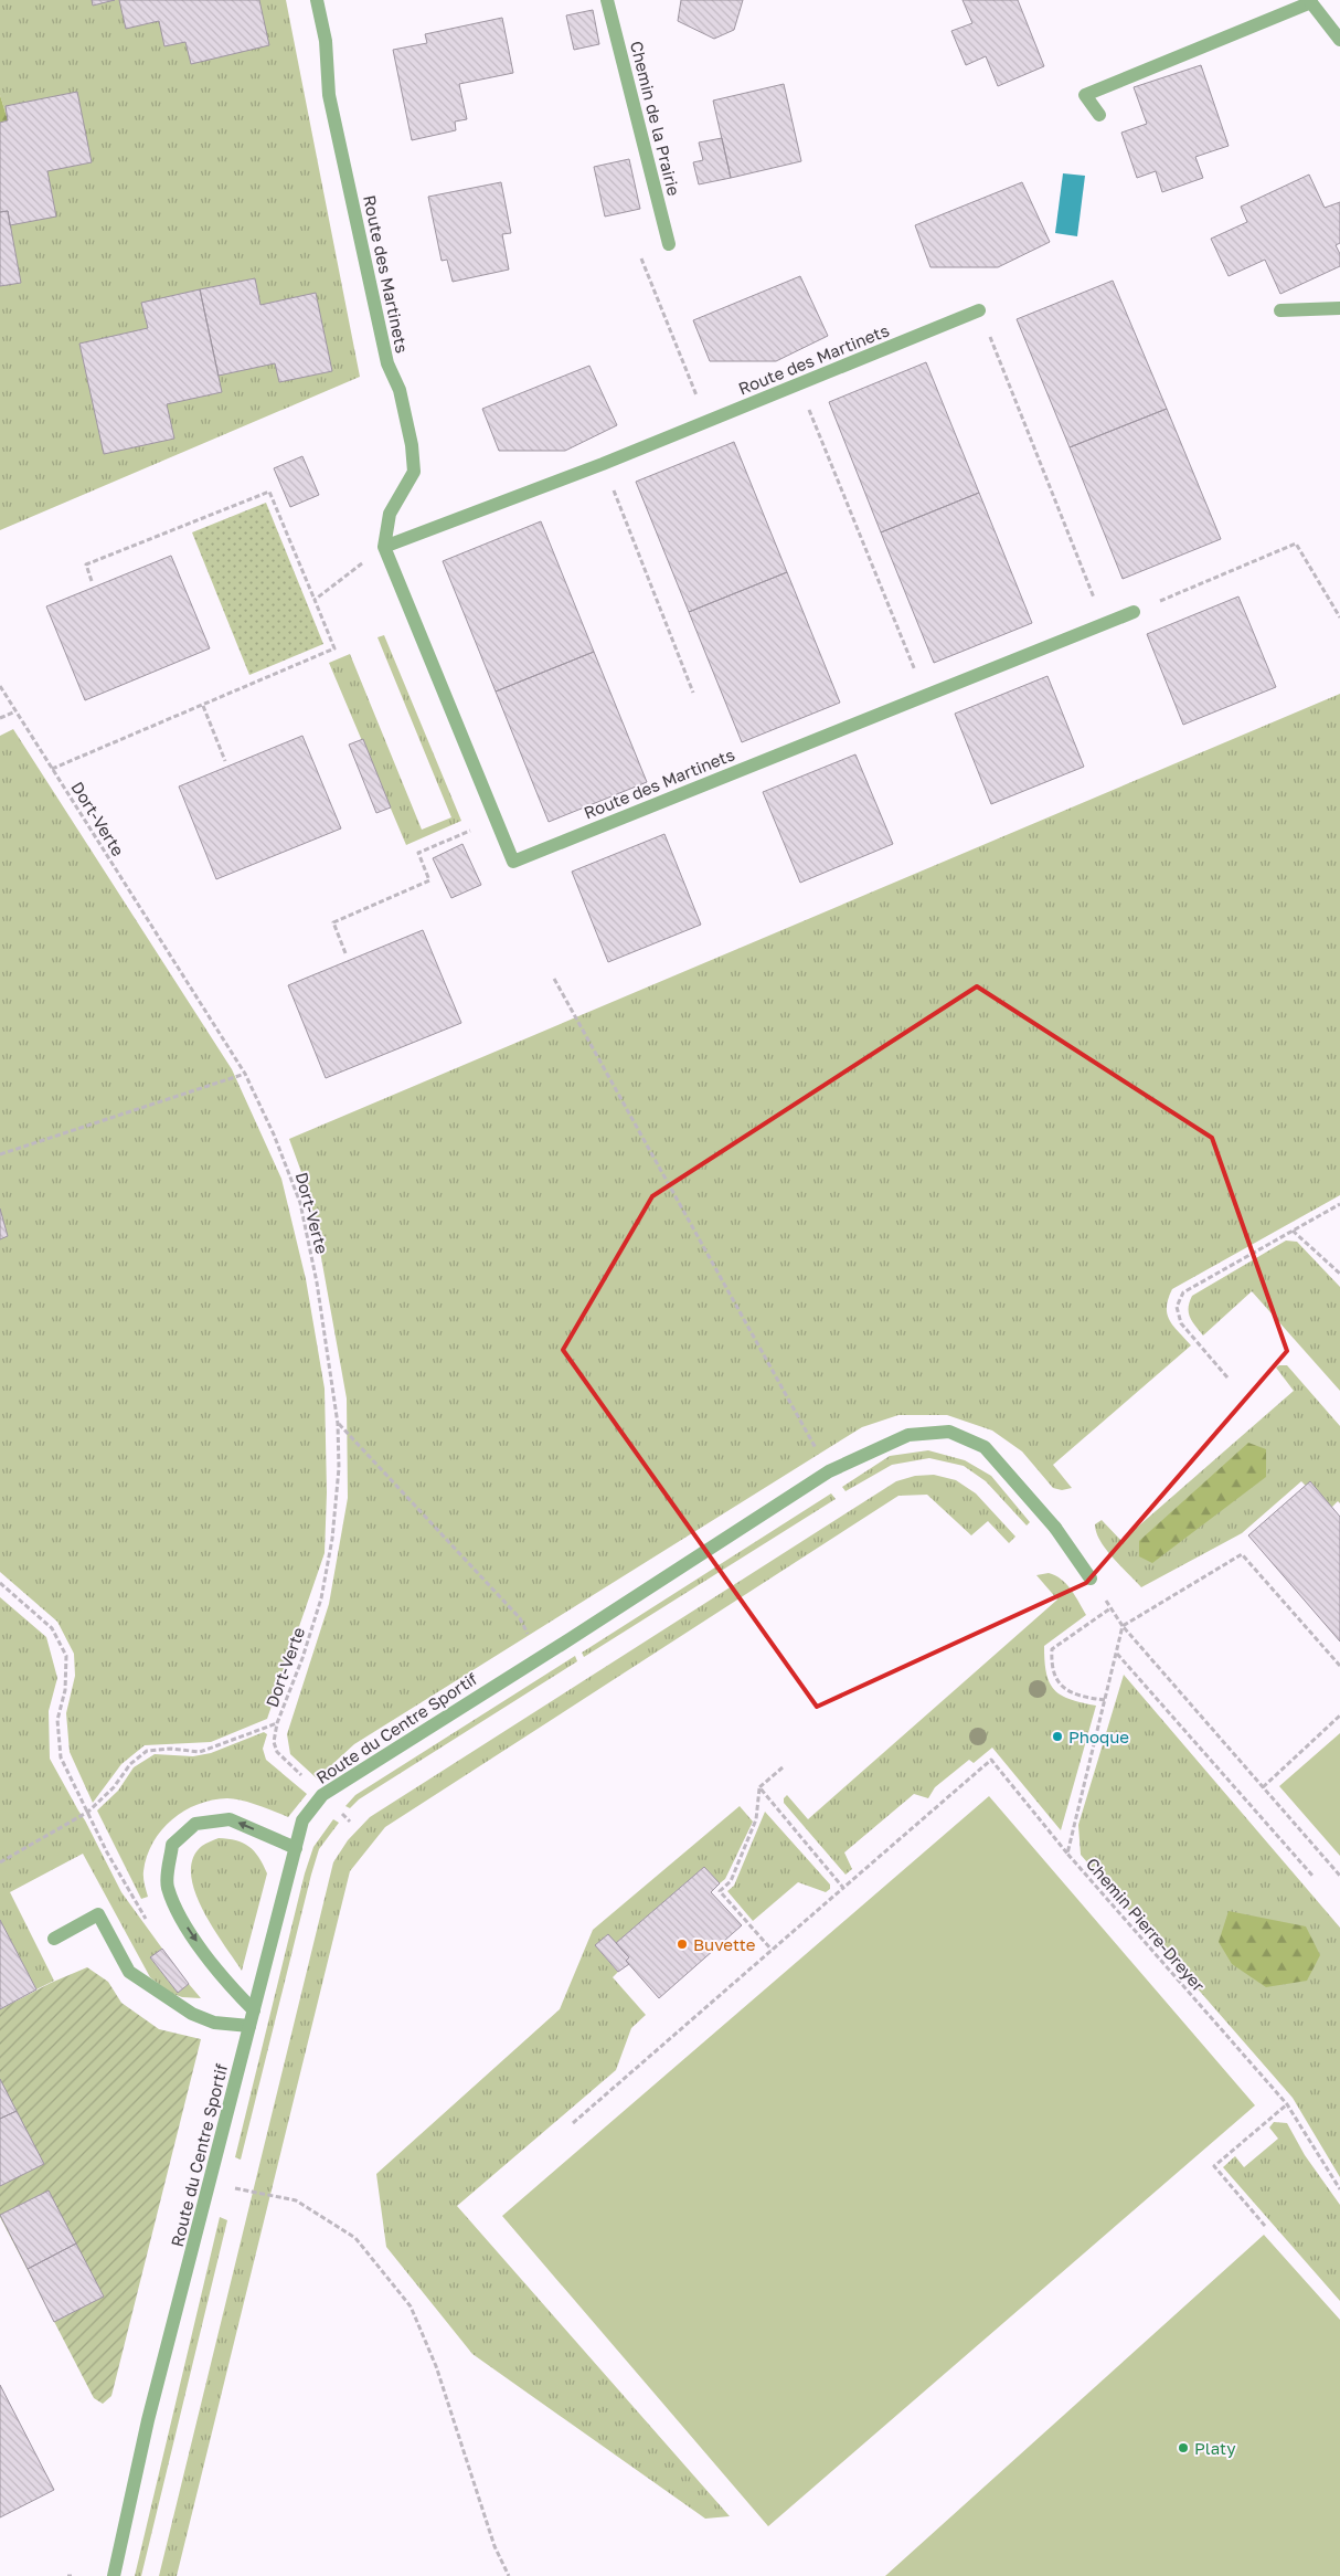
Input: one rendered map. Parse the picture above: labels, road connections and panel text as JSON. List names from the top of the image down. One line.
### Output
{"streets":{"street":["Chemin de la Prairie","Route des Martinets","Route du Centre Sportif"],"path":["Dort-Verte","Chemin Pierre-Dreyer"]},"crossings":[["Dort-Verte","Route du Centre Sportif"]],"places":["Phoque","Buvette","Platy"]}
